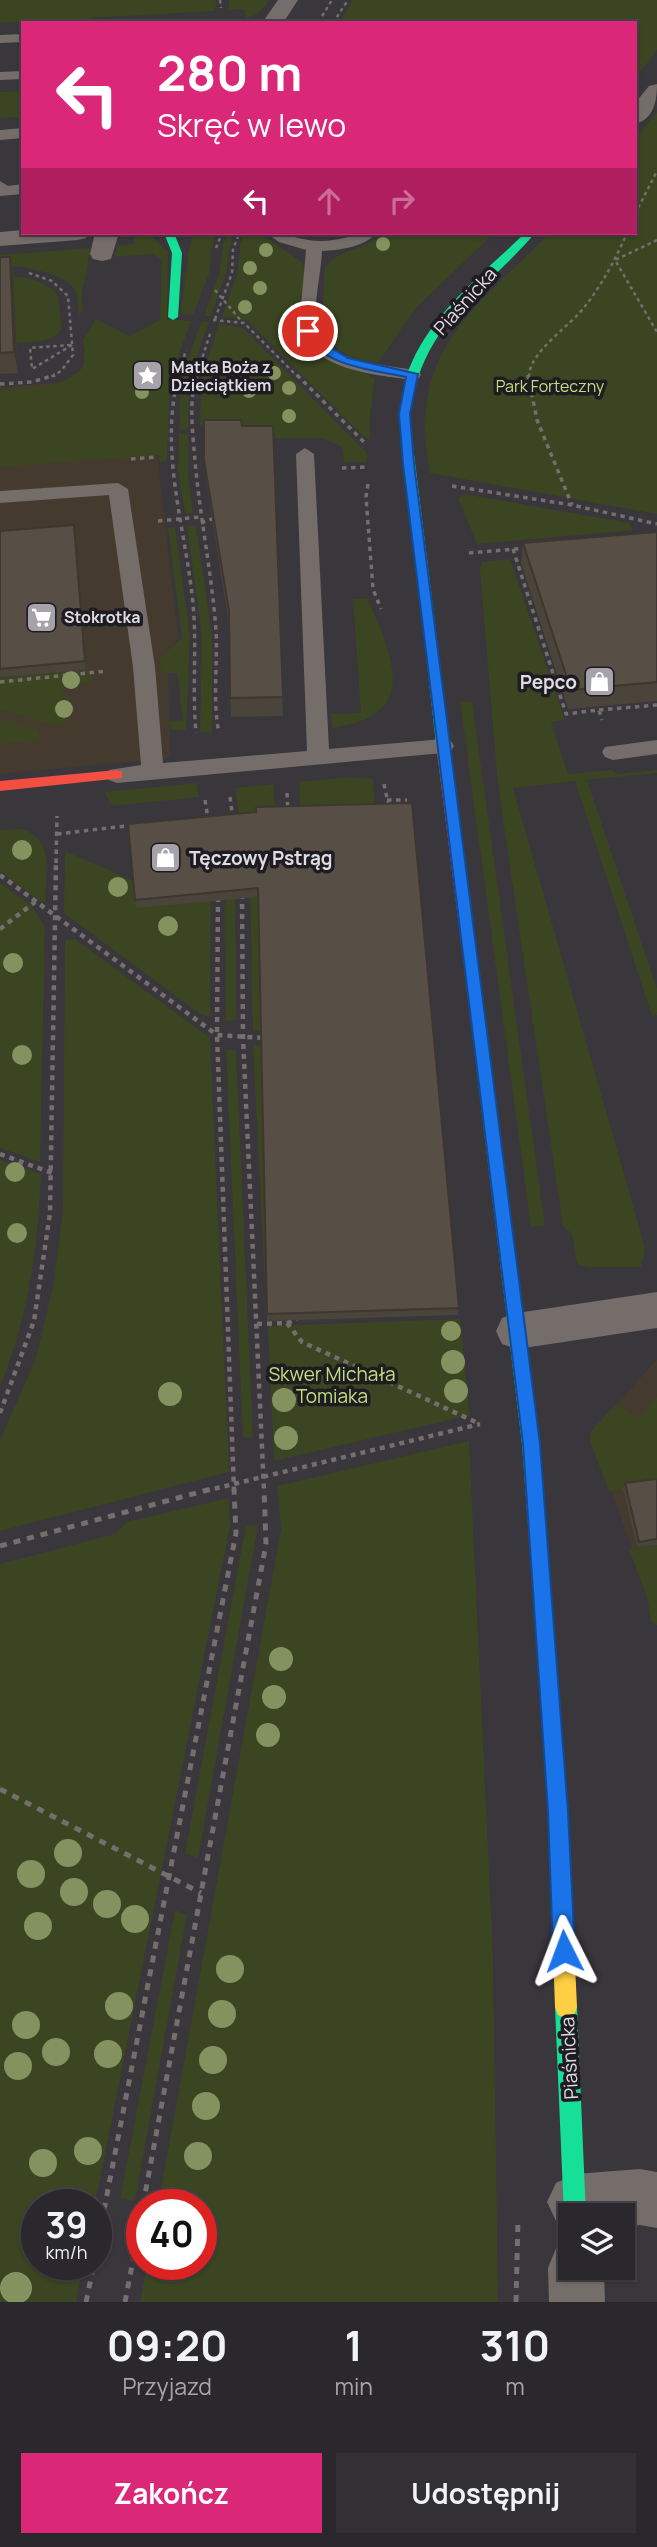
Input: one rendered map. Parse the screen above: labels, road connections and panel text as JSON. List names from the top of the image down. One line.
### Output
{"streets":{"street":["Piaśnicka"]},"parks":["Park Forteczny","Skwer Michała Tomiaka"],"places":{"place":["Matka Boża z Dzieciątkiem"],"supermarket":["Stokrotka"],"shop":["Pepco","Tęczowy Pstrąg"]},"page":{"turn":["280 m","Skręć w lewo"],"speed":"39 km/h","limit":"40","eta":["09:20","Przyjazd","1","min","310","m"],"buttons":["Zakończ","Udostępnij"]}}
